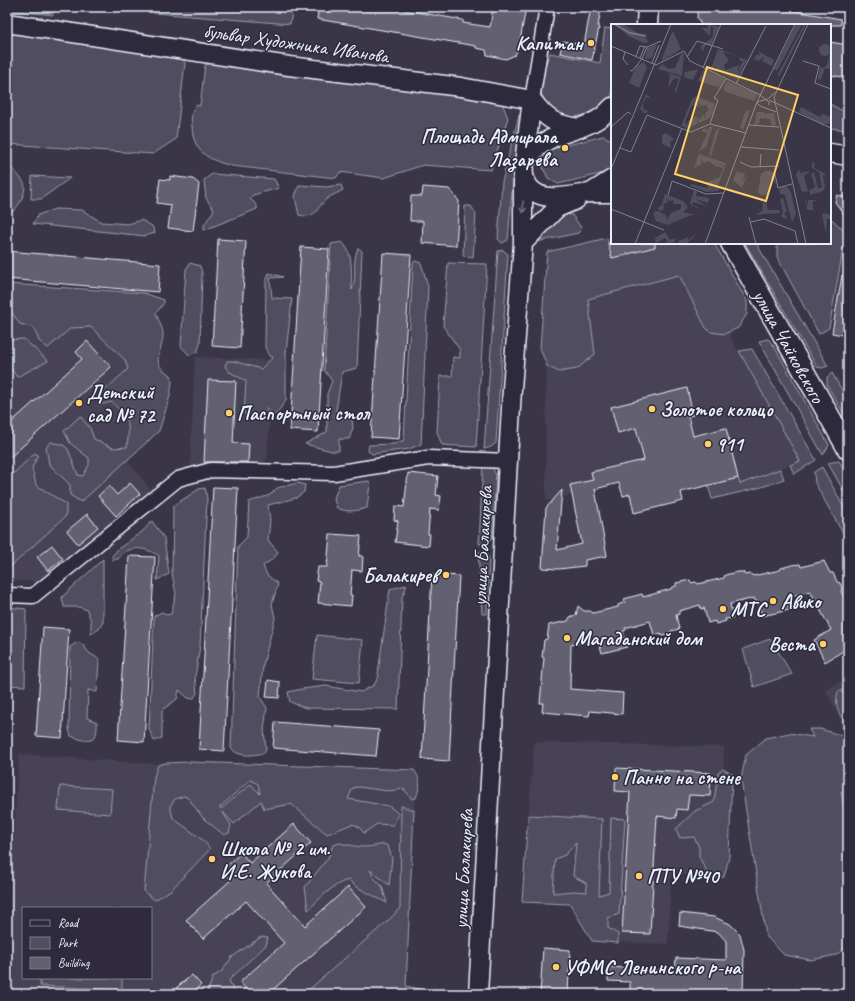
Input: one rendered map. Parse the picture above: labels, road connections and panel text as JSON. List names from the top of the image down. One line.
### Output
{"streets":{"main road":["улица Чайковского"],"street":["бульвар Художника Иванова","улица Балакирева"]},"crossings":[["бульвар Художника Иванова","улица Балакирева"]],"places":["Капитан","Площадь Адмирала Лазарева","Детский сад № 72","Золотое кольцо","Паспортный стол","911","Балакирев","Авико","МТС","Магаданский дом","Веста","Панно на стене","Школа № 2 им. И.Е. Жукова","ПТУ №40","УФМС Ленинского р-на"],"legend":["Road","Park","Building"]}
